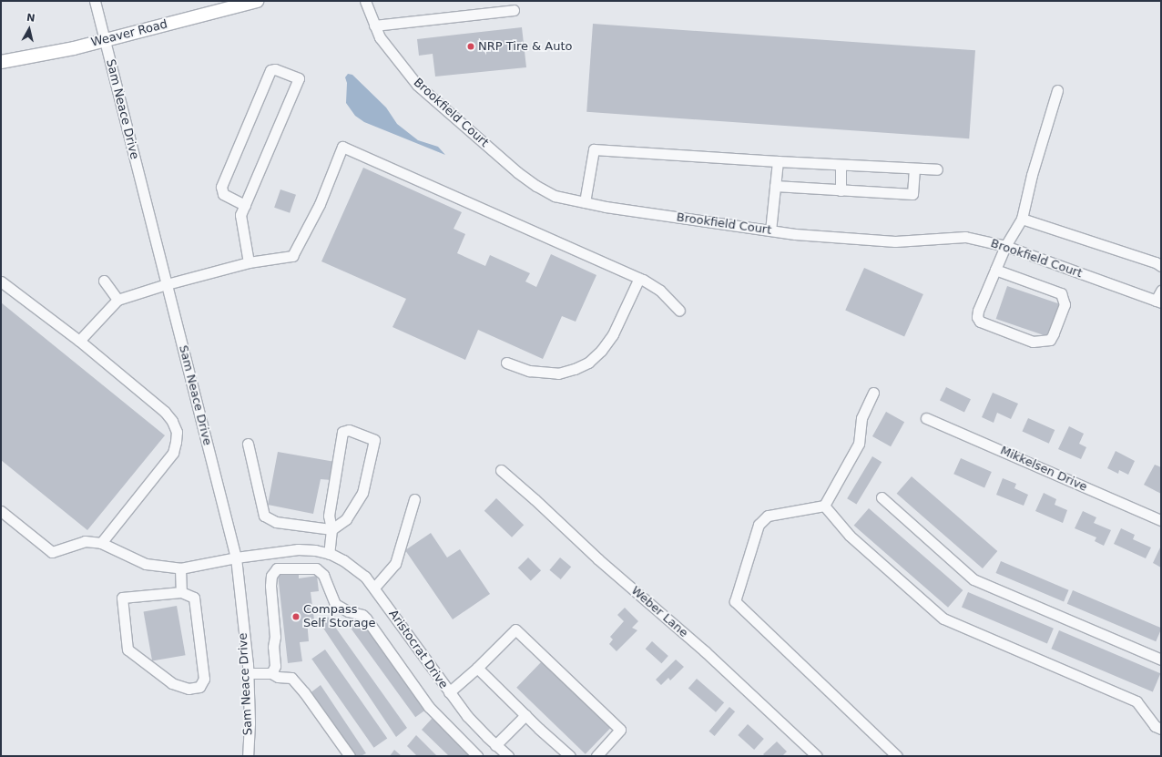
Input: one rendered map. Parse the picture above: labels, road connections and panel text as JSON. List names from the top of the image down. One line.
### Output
{"streets":{"main road":["Weaver Road"],"street":["Sam Neace Drive","Brookfield Court","Mikkelsen Drive","Weber Lane","Aristocrat Drive"]},"crossings":[["Weaver Road","Sam Neace Drive"],["Sam Neace Drive","Aristocrat Drive"]],"places":["NRP Tire & Auto","Compass Self Storage"],"north":"top"}
